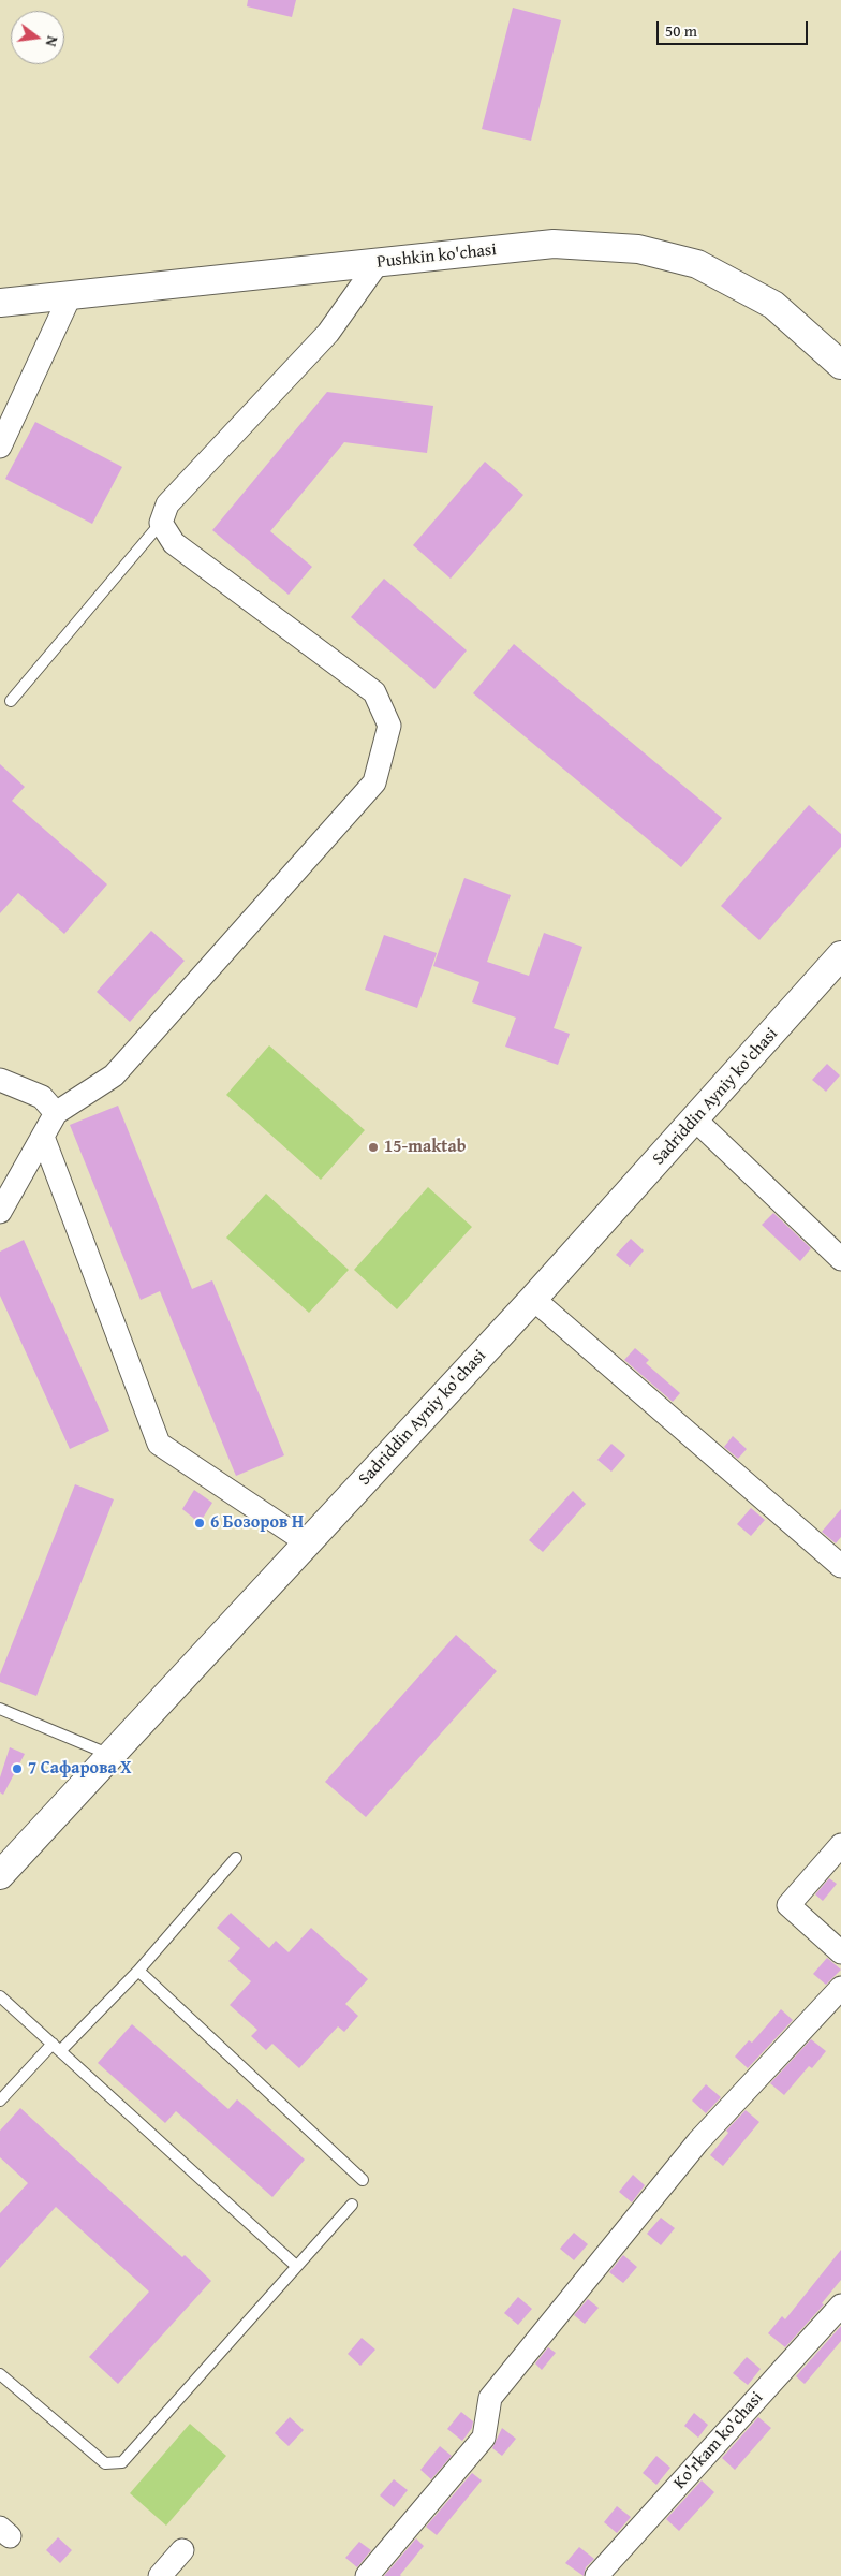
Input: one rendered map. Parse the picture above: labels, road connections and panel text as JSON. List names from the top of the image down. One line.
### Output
{"streets":{"street":["Pushkin ko'chasi","Sadriddin Ayniy ko'chasi","Ko'rkam ko'chasi"]},"places":["15-maktab","6 Бозоров Н","7 Сафарова Х"],"scale_bar":"50 m","north":"right"}
